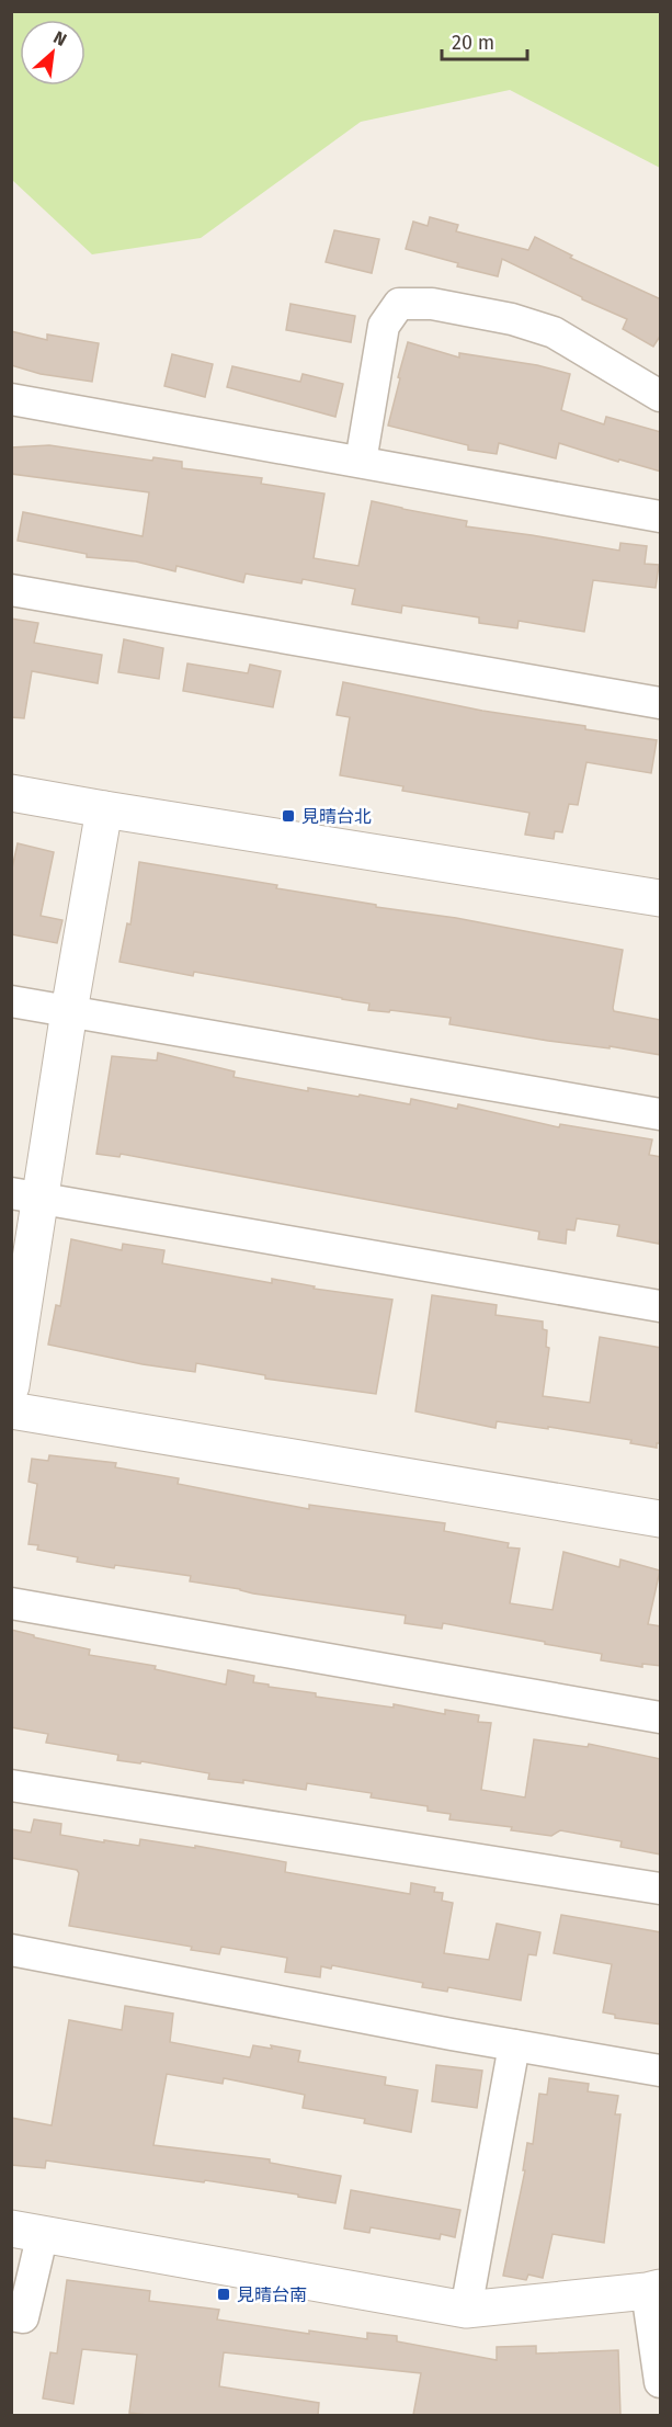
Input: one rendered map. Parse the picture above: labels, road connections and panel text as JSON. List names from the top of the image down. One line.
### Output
{"places":{"transit":["見晴台北","見晴台南"]},"scale_bar":"20 m","north":"top right"}
